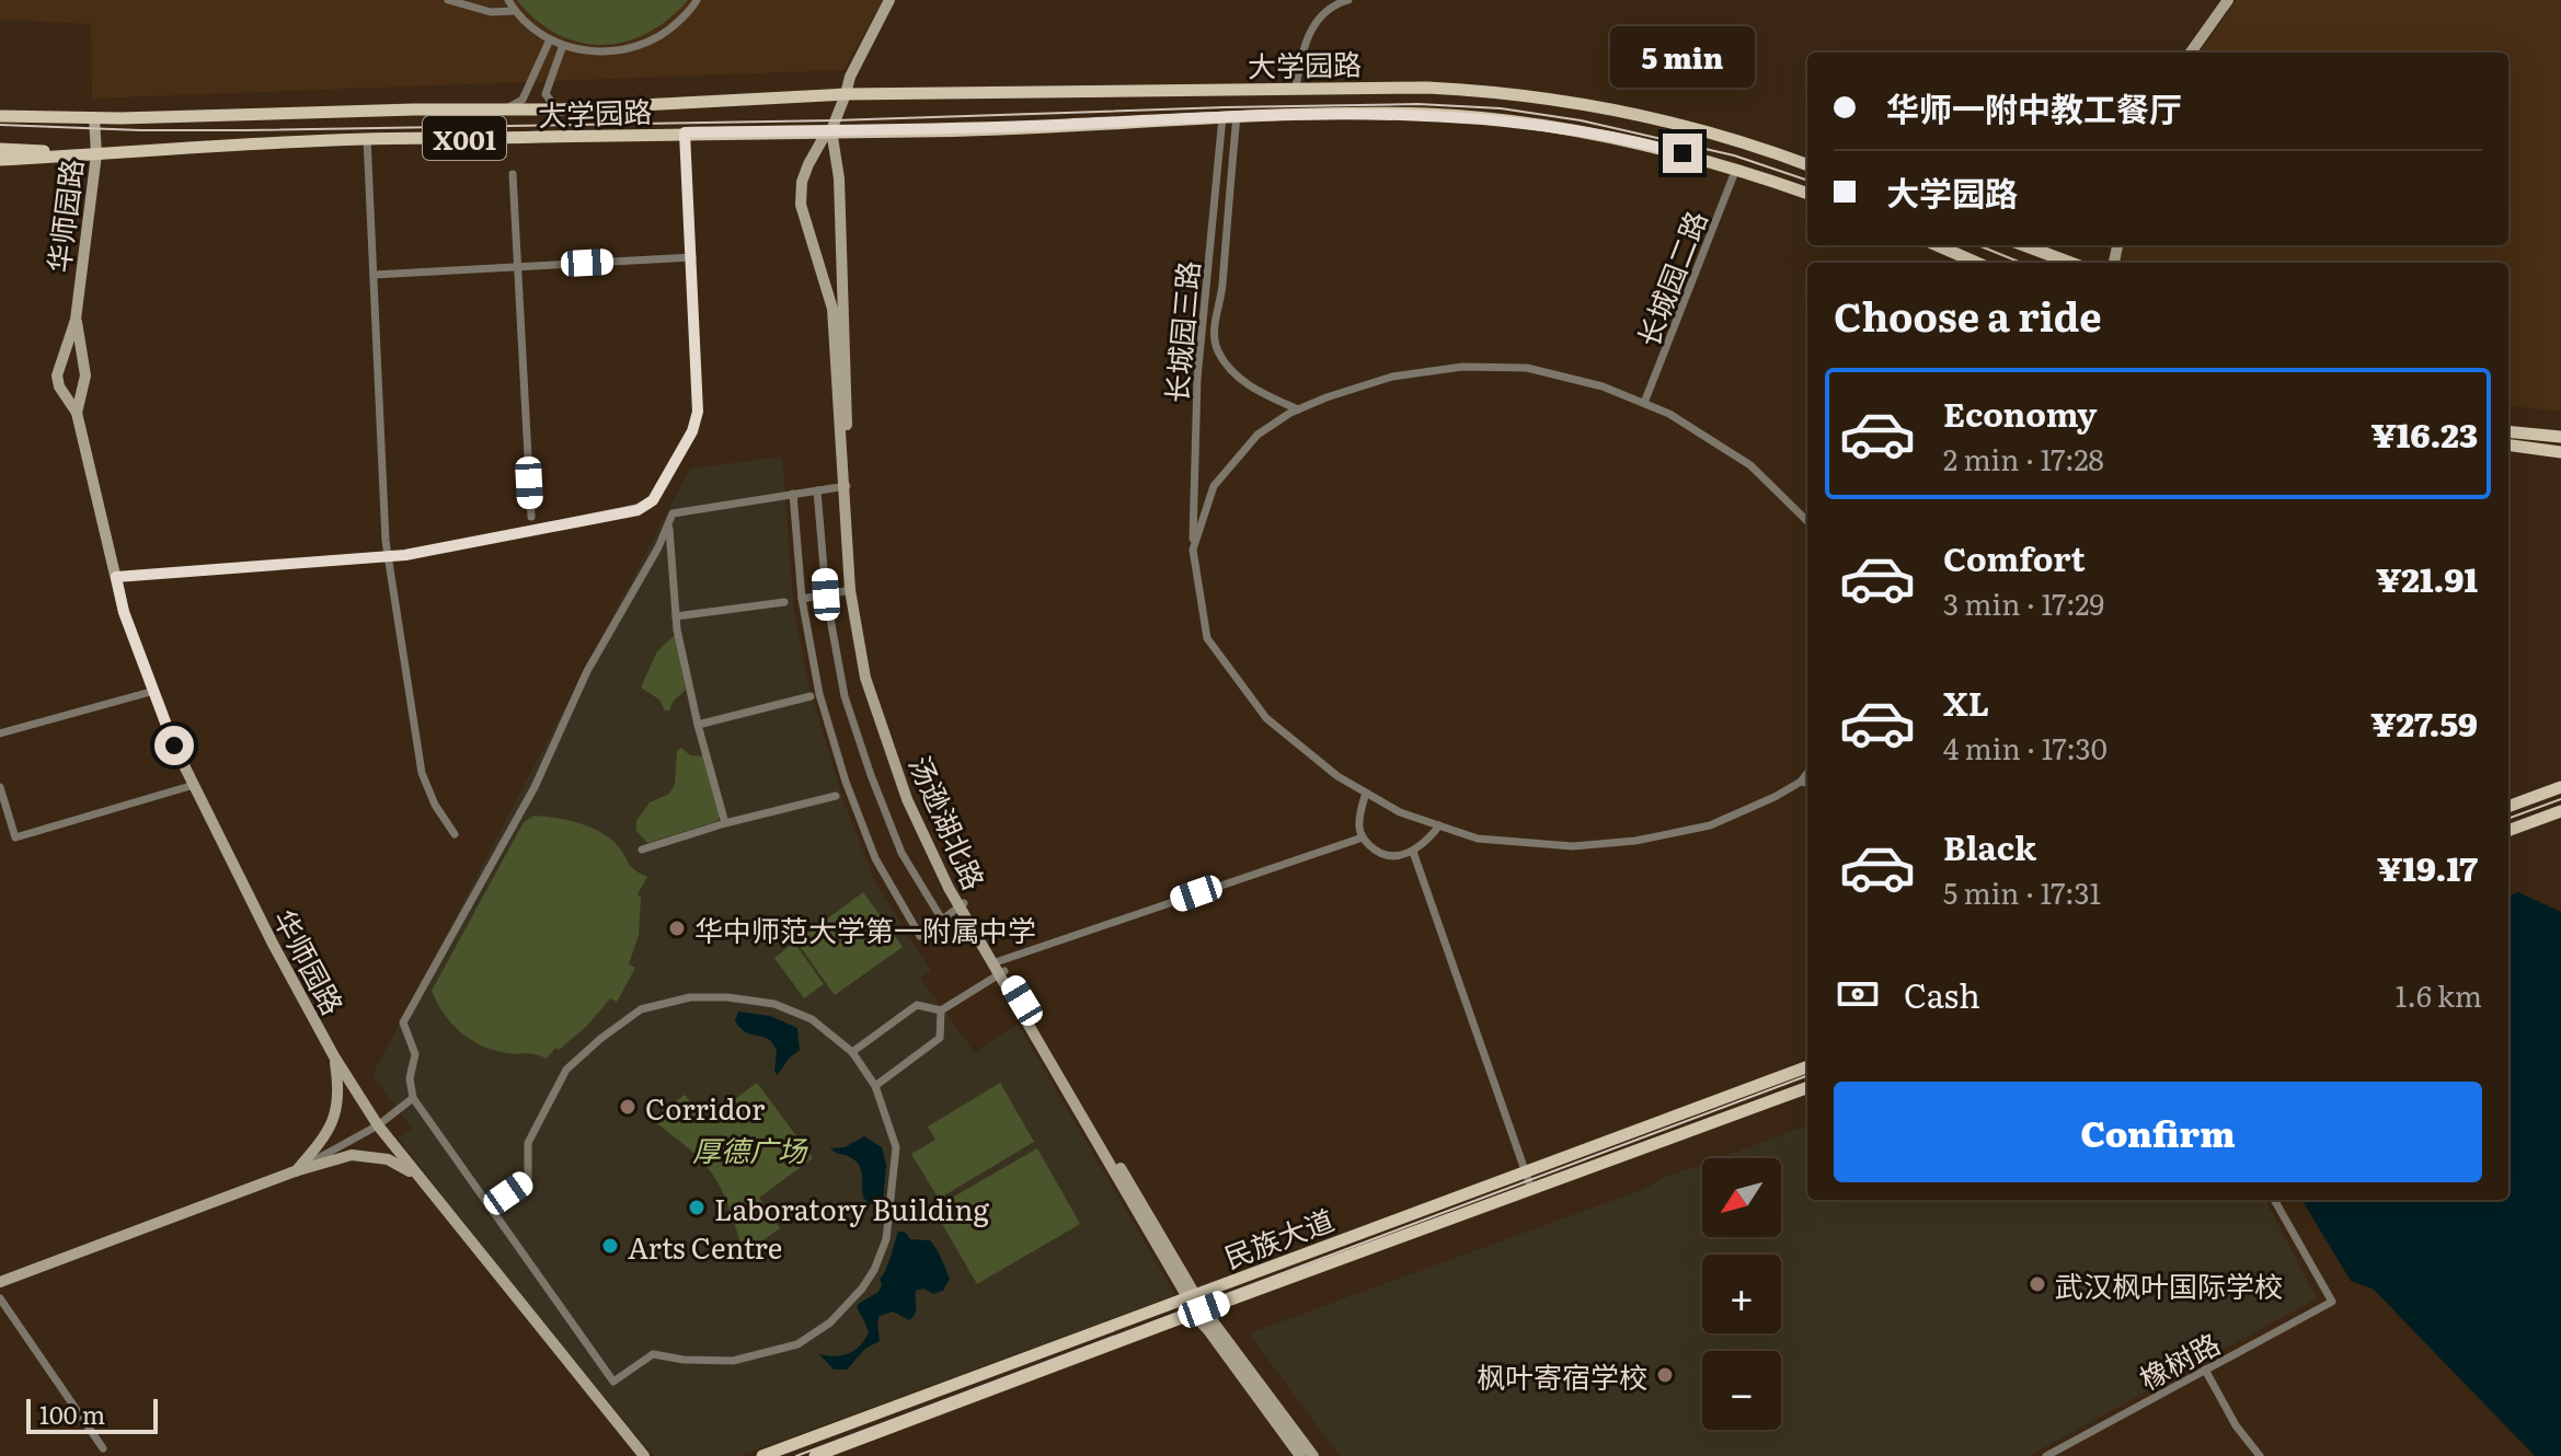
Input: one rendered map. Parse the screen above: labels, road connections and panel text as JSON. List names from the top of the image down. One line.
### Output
{"streets":{"main road":["大学园路","X001","华师园路","汤逊湖北路","民族大道"],"street":["长城园二路","长城园三路","橡树路"]},"crossings":[["大学园路","华师园路"],["大学园路","长城园二路"],["大学园路","长城园三路"],["大学园路","汤逊湖北路"],["汤逊湖北路","民族大道"]],"parks":["厚德广场"],"places":["华中师范大学第一附属中学","Corridor","Laboratory Building","Arts Centre","武汉枫叶国际学校","枫叶寄宿学校"],"scale_bar":"100 m","north":"bottom left","page":{"bubble":"5 min","banner":["华师一附中教工餐厅","大学园路"],"heading":"Choose a ride","list":[{"name":"Economy","note":"2 min · 17:28","value":"¥16.23"},{"name":"Comfort","note":"3 min · 17:29","value":"¥21.91"},{"name":"XL","note":"4 min · 17:30","value":"¥27.59"},{"name":"Black","note":"5 min · 17:31","value":"¥19.17"}],"pay":["Cash","1.6 km"],"buttons":"Confirm","map_buttons":["+","−"],"scale":"100 m"}}
